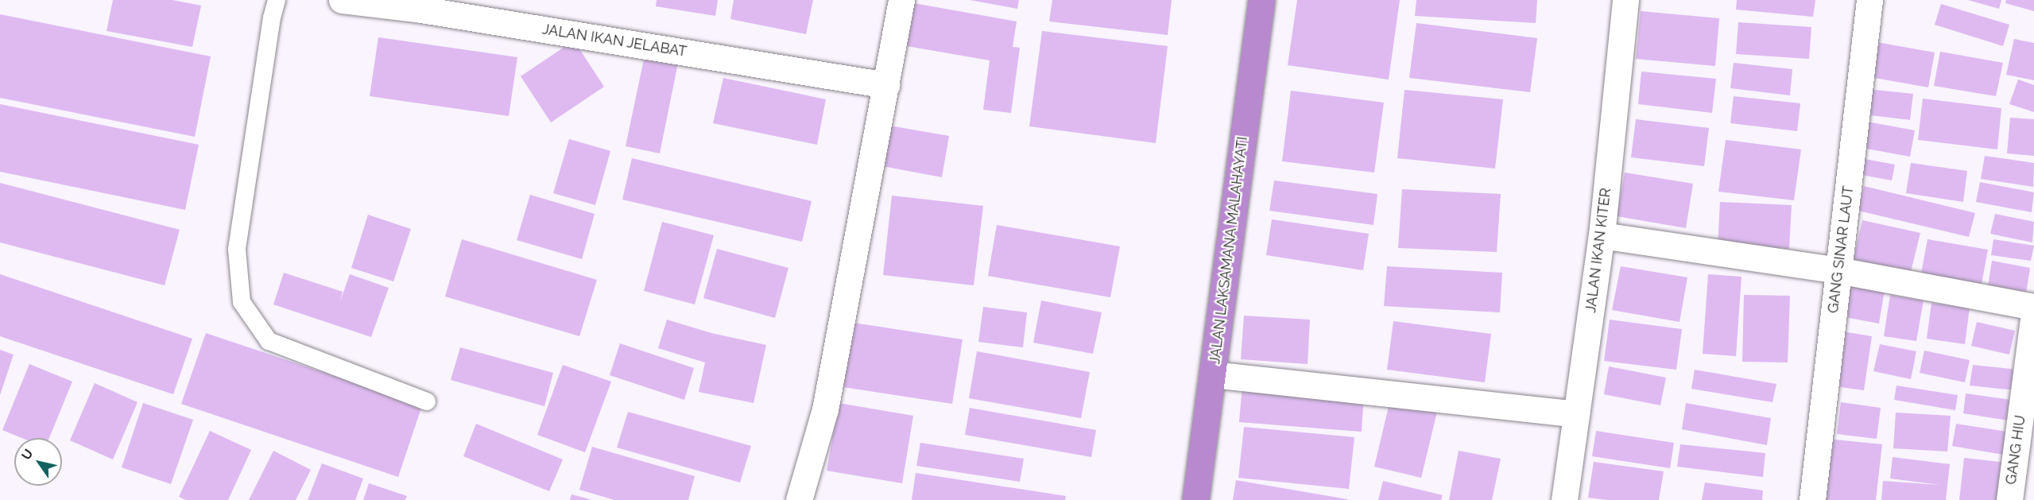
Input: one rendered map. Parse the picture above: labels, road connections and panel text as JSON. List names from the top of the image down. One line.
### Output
{"streets":{"highway":["JALAN LAKSAMANA MALAHAYATI"],"street":["JALAN IKAN JELABAT","GANG SINAR LAUT","JALAN IKAN KITER","GANG HIU"]},"north":"top left"}
